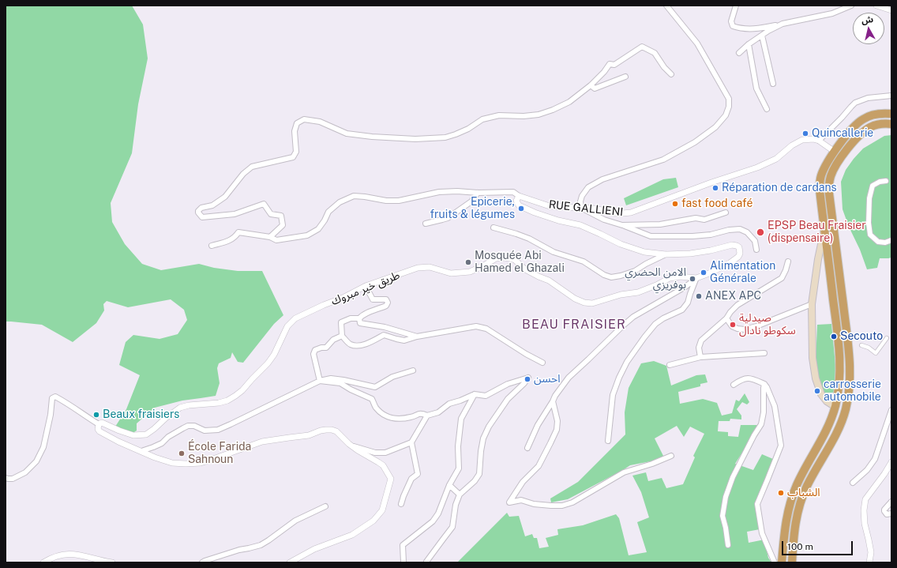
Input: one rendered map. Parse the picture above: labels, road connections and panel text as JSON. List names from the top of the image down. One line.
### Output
{"streets":{"street":["RUE GALLIENI","طريق خير مبروك"]},"crossings":[["RUE GALLIENI","طريق خير مبروك"]],"districts":["BEAU FRAISIER"],"places":["Quincallerie","Réparation de cardans","fast food café","Epicerie, fruits & légumes","EPSP Beau Fraisier (dispensaire)","Mosquée Abi Hamed el Ghazali","Alimentation Générale","الامن الحضري بوفريزي","ANEX APC","صيدلية سكوطو نادال","Secouto","احسن","carrosserie automobile","Beaux fraisiers","École Farida Sahnoun","الشباب"],"scale_bar":"100 m","north":"top"}
